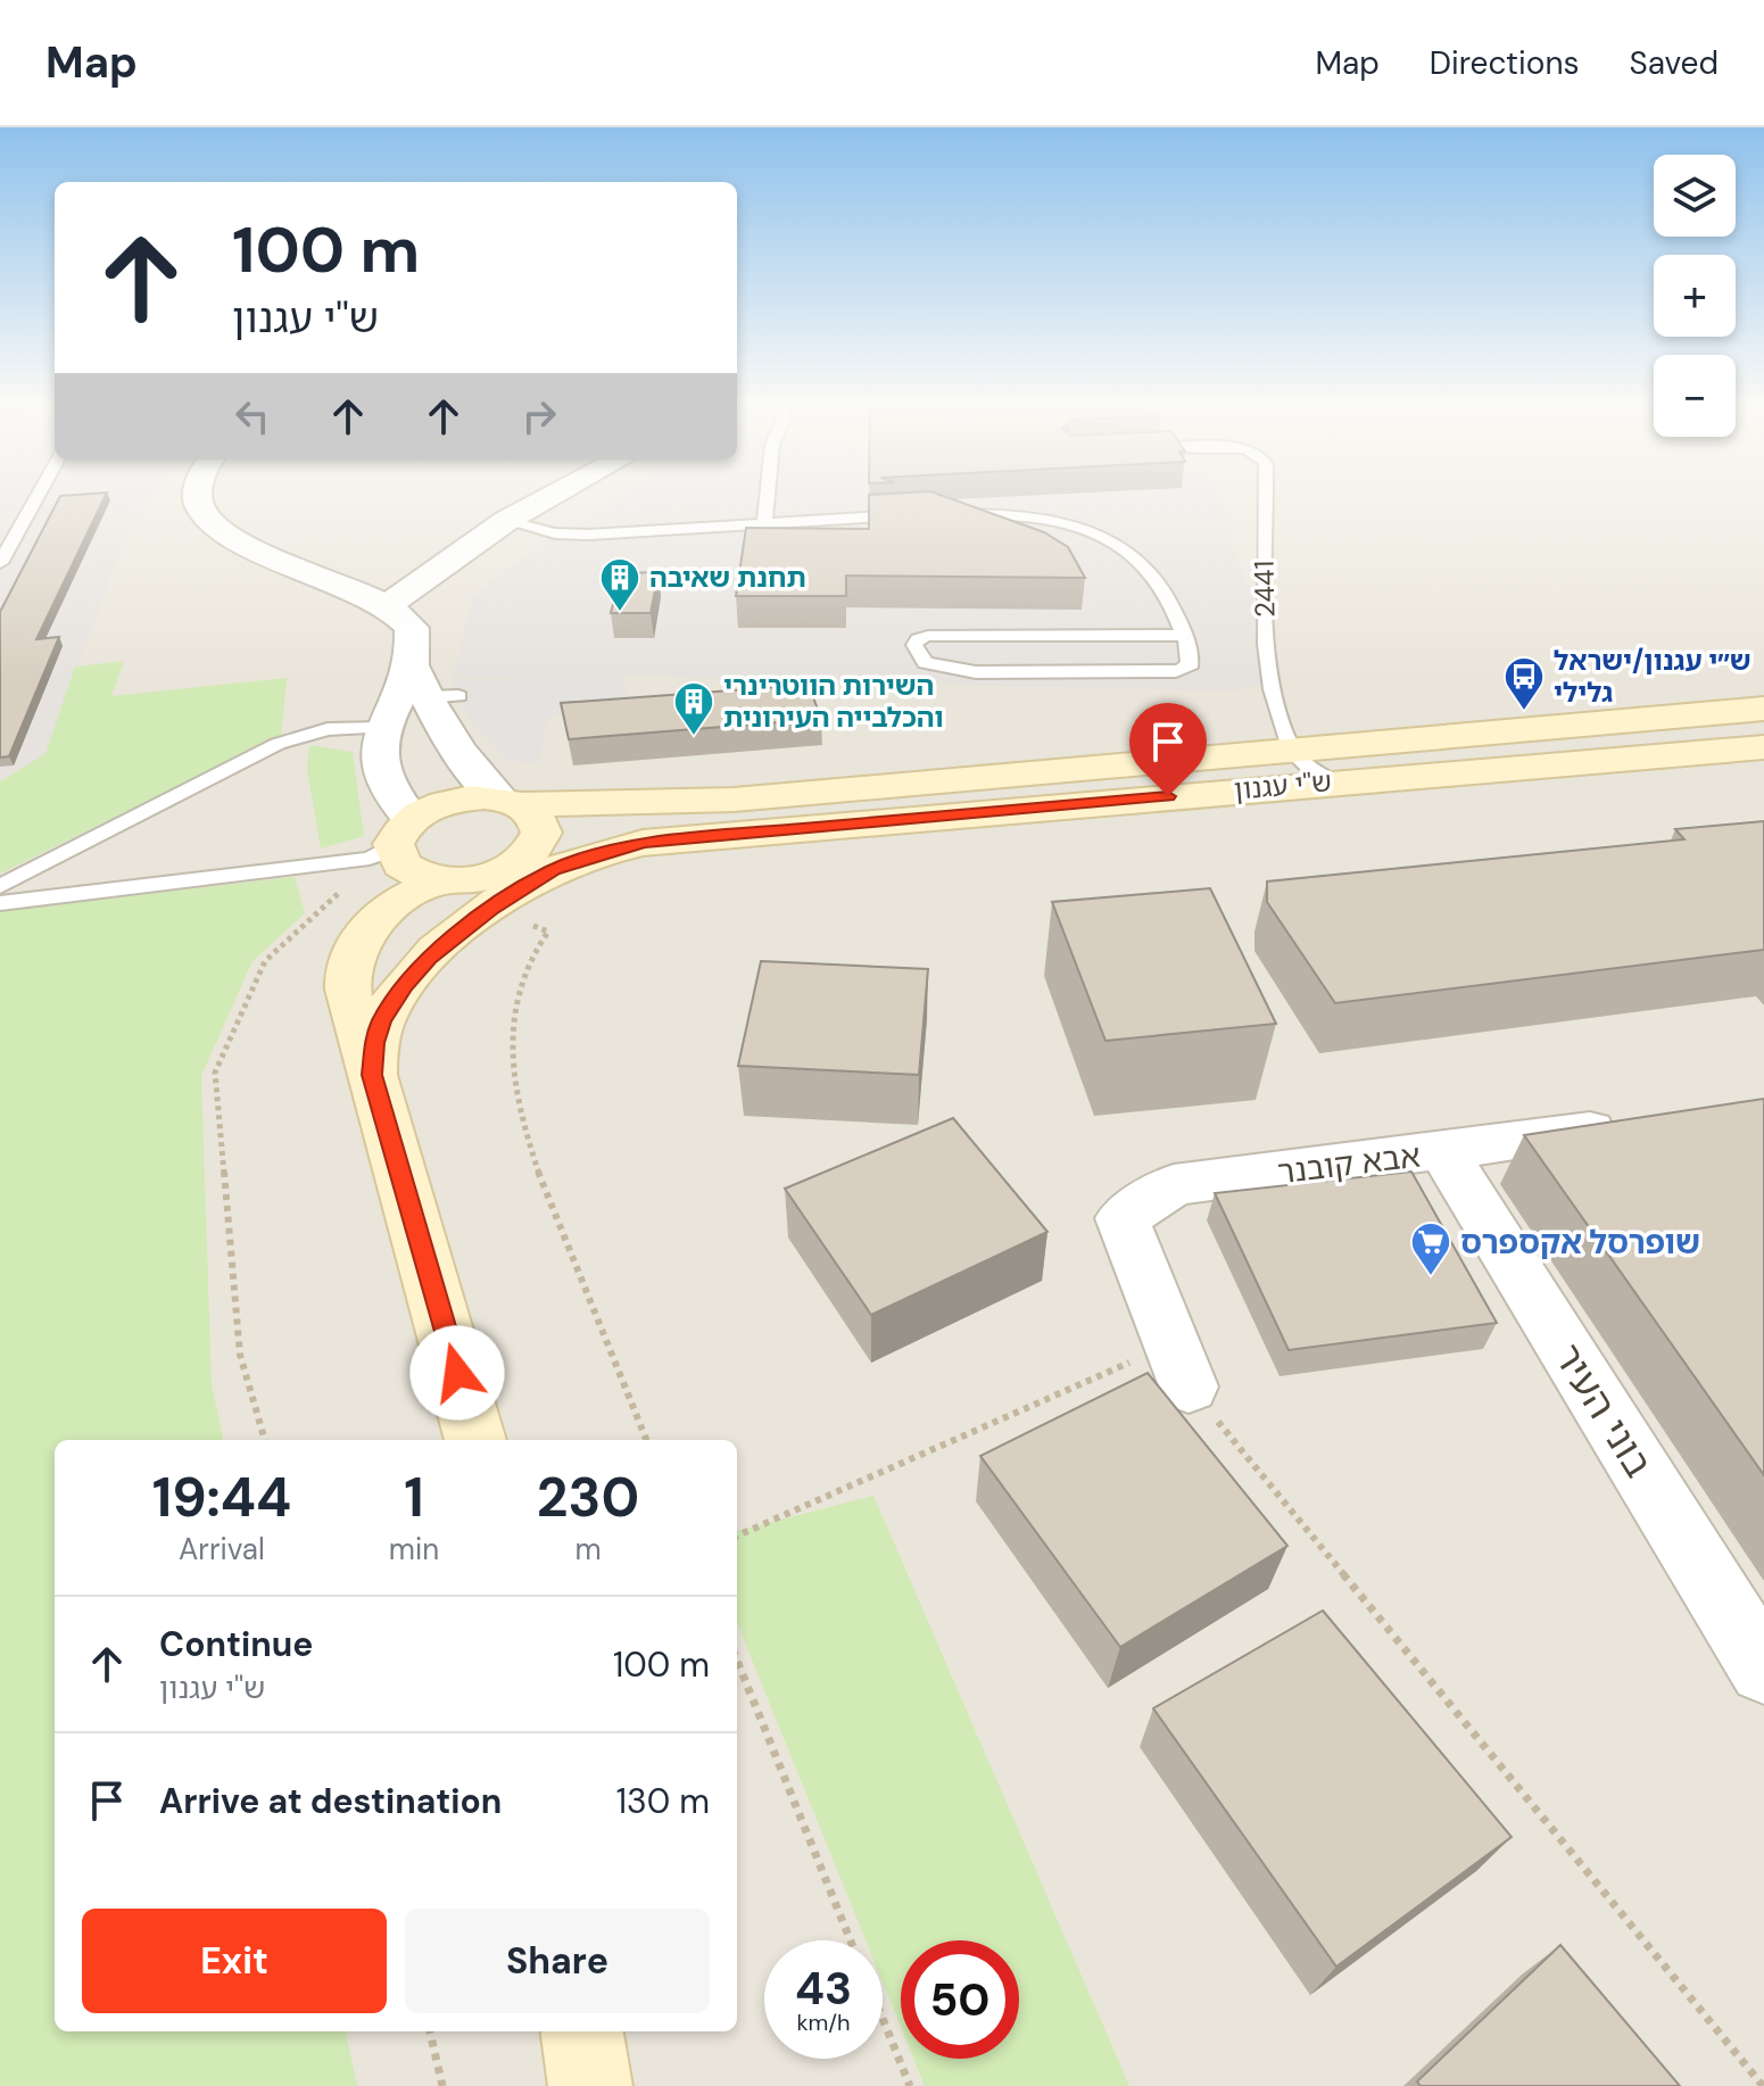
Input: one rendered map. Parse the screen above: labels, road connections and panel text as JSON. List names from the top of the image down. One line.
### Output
{"streets":{"main road":["ש''י עגנון"],"street":["אבא קובנר","בוני העיר"],"lane":["2441"]},"crossings":[["2441","ש''י עגנון"],["אבא קובנר","בוני העיר"]],"places":{"building":["תחנת שאיבה","השירות הווטרינרי והכלבייה העירונית"],"bus stop":["ש״י עגנון/ישראל גלילי"],"supermarket":["שופרסל אקספרס"]},"page":{"header":"Map","nav":["Map","Directions","Saved"],"map_buttons":["+","−"],"turn":["100 m","ש''י עגנון"],"eta":["19:44","Arrival","1","min","230","m"],"list":[{"name":"Continue","note":"ש''י עגנון","value":"100 m"},{"name":"Arrive at destination","value":"130 m"}],"buttons":["Exit","Share"],"speed":"43 km/h","limit":"50"}}
